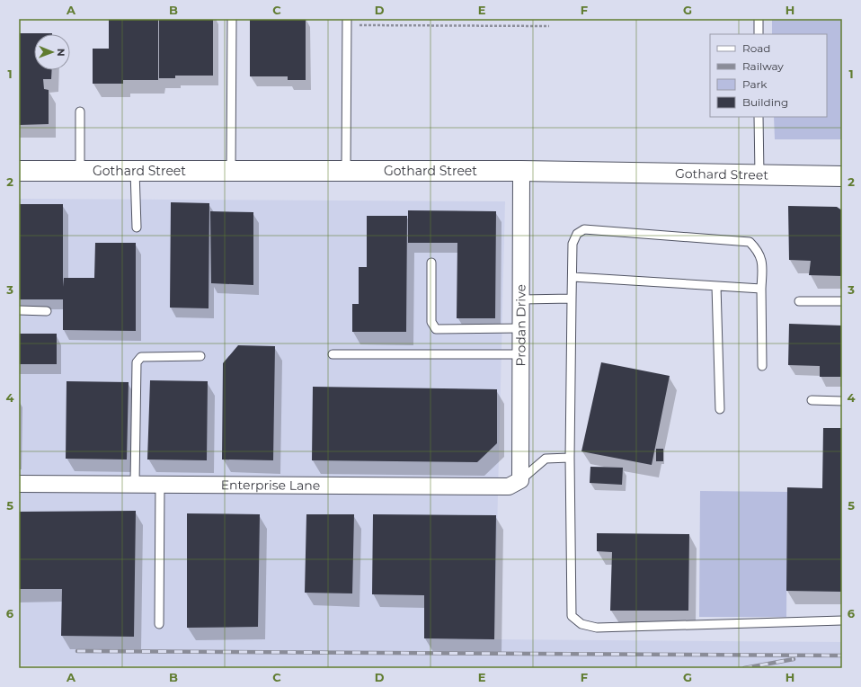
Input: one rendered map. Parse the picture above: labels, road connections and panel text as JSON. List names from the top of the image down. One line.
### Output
{"streets":{"street":["Gothard Street","Prodan Drive","Enterprise Lane"]},"crossings":[["Gothard Street","Prodan Drive"],["Prodan Drive","Enterprise Lane"]],"legend":["Road","Railway","Park","Building"],"north":"right","grid":{"columns":["A","B","C","D","E","F","G","H"],"rows":["1","2","3","4","5","6"]}}
